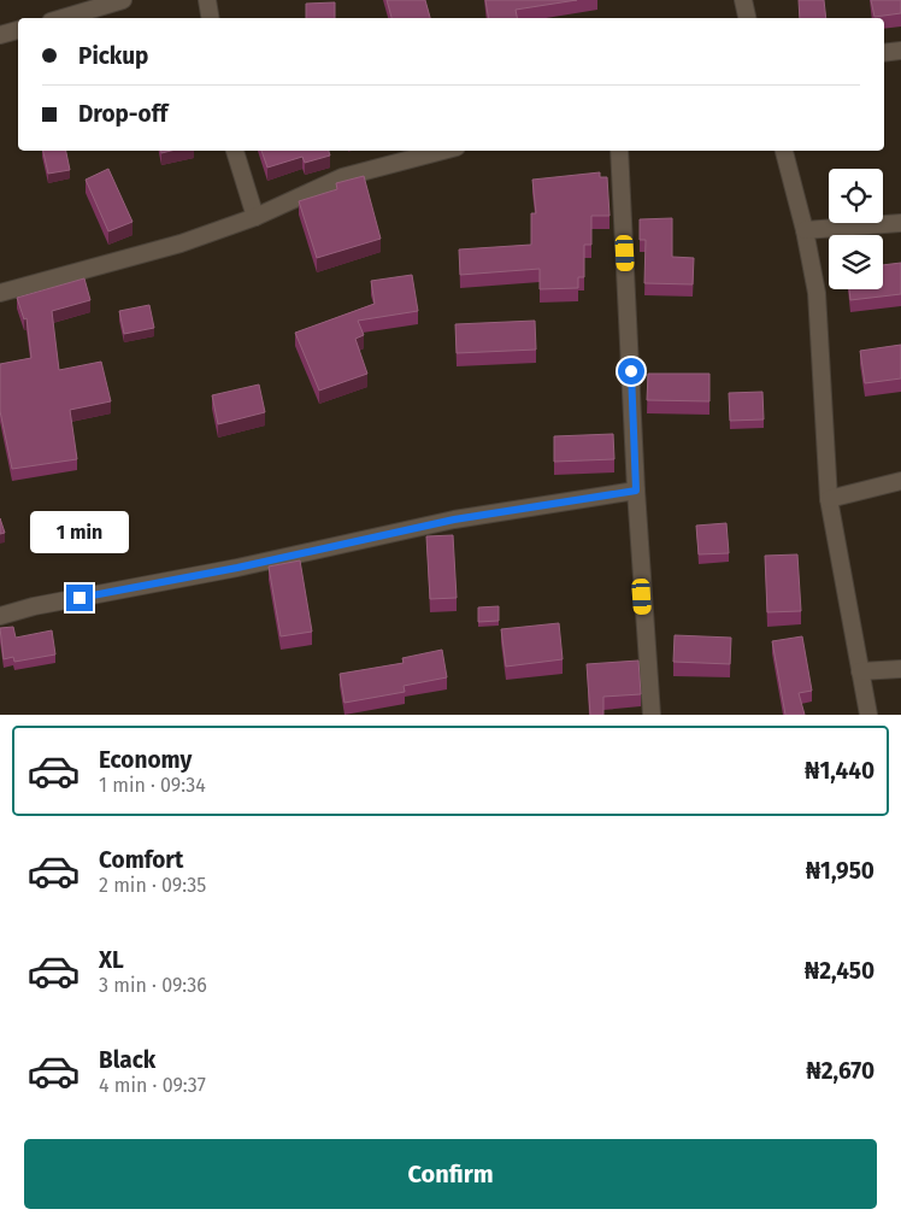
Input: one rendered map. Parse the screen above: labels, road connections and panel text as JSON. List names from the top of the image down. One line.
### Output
{"page":{"banner":["Pickup","Drop-off"],"bubble":"1 min","list":[{"name":"Economy","note":"1 min · 09:34","value":"₦1,440"},{"name":"Comfort","note":"2 min · 09:35","value":"₦1,950"},{"name":"XL","note":"3 min · 09:36","value":"₦2,450"},{"name":"Black","note":"4 min · 09:37","value":"₦2,670"}],"buttons":"Confirm"}}
